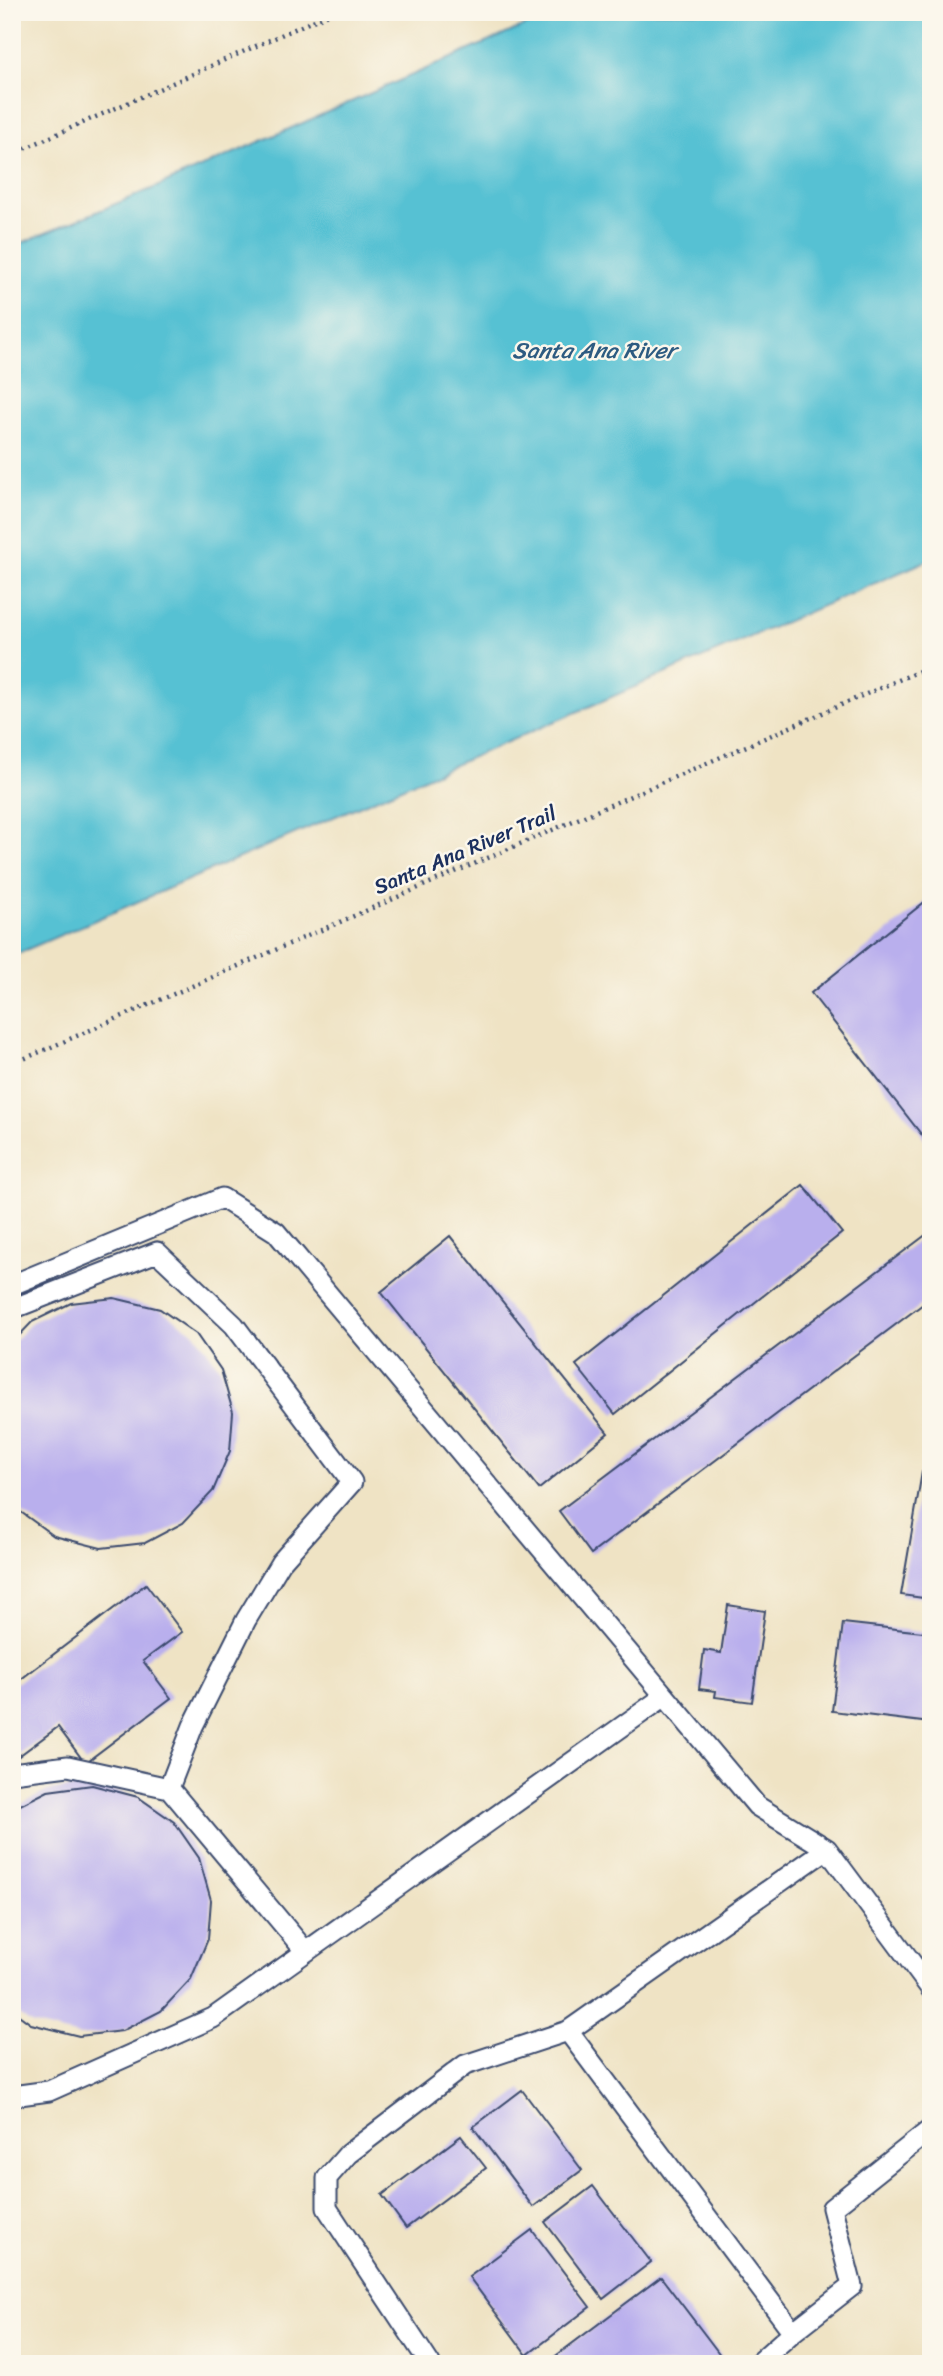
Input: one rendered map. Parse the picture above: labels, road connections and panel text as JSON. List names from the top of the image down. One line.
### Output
{"streets":{"path":["Santa Ana River Trail"]},"water":["Santa Ana River"]}
